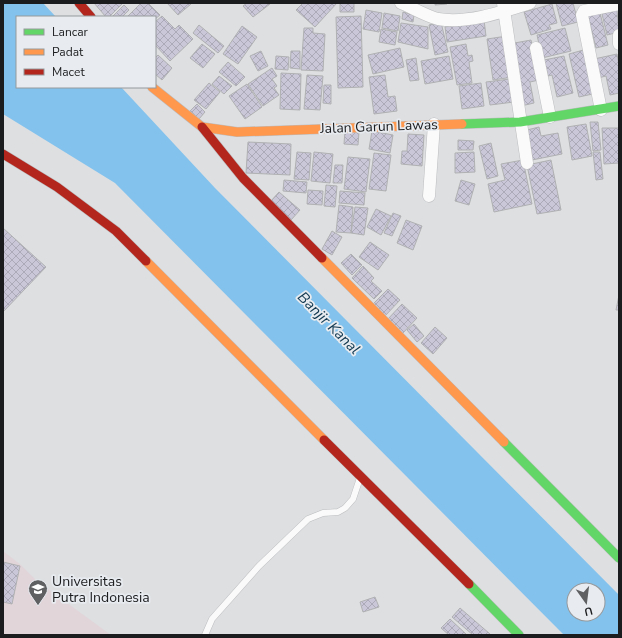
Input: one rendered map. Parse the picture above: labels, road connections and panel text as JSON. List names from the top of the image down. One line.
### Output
{"streets":{"street":["Jalan Garun Lawas"]},"water":["Banjir Kanal"],"places":{"school or university":["Universitas Putra Indonesia"]},"legend":["Lancar","Padat","Macet"],"north":"bottom"}
